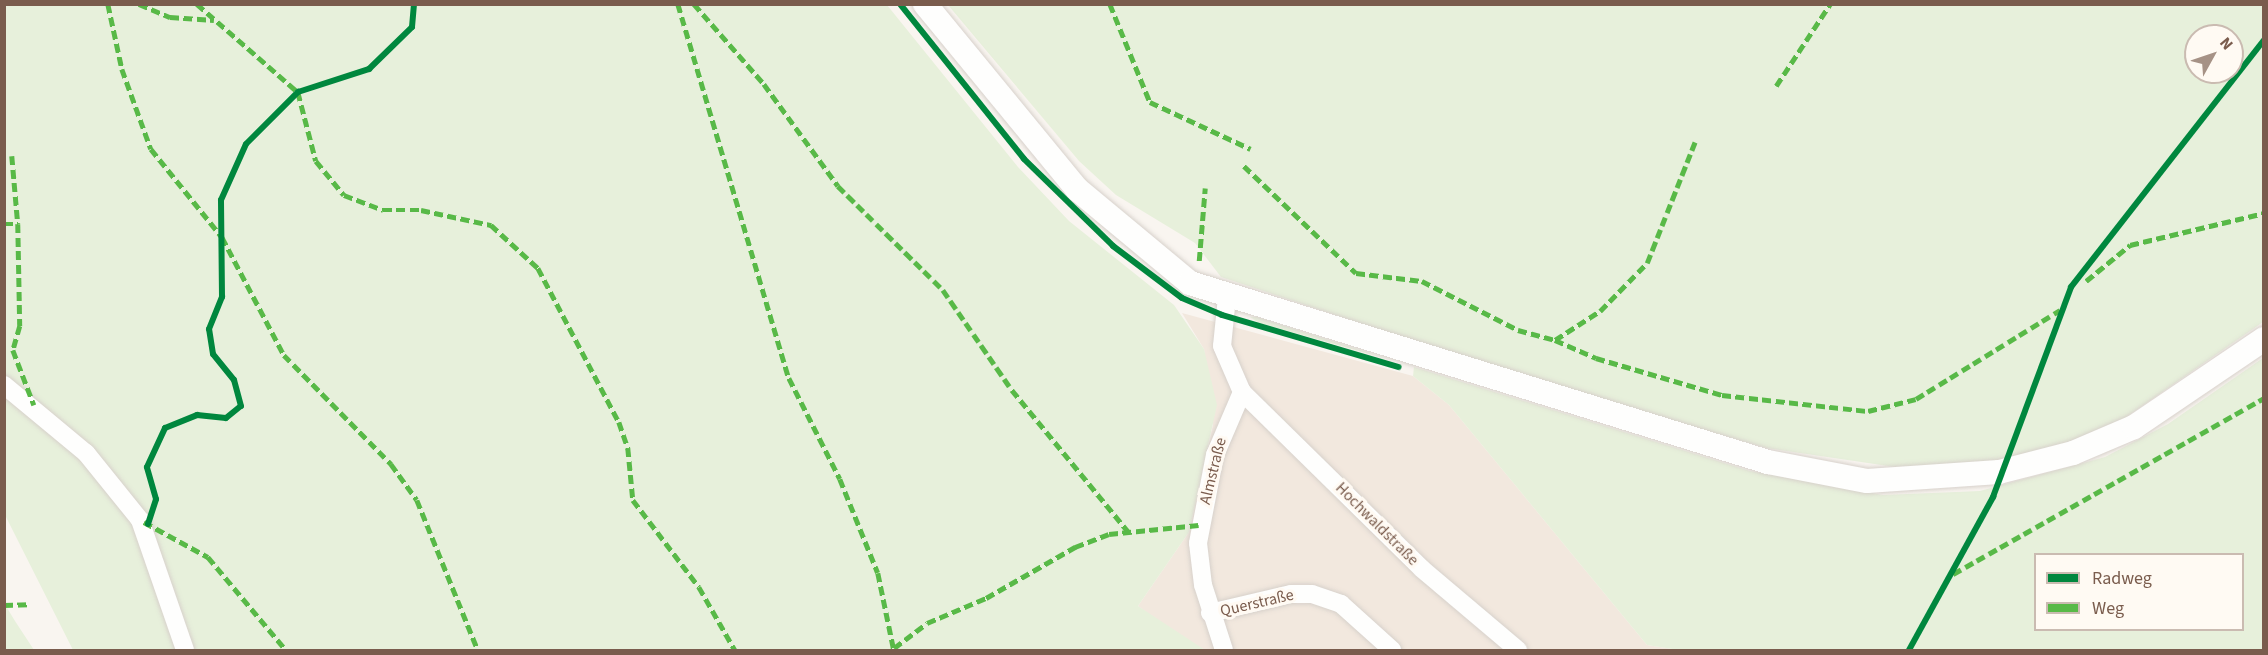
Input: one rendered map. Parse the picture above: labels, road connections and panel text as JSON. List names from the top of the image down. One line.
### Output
{"streets":{"street":["Almstraße","Hochwaldstraße","Querstraße"]},"crossings":[["Almstraße","Hochwaldstraße"],["Almstraße","Querstraße"]],"legend":["Radweg","Weg"],"north":"top right"}
